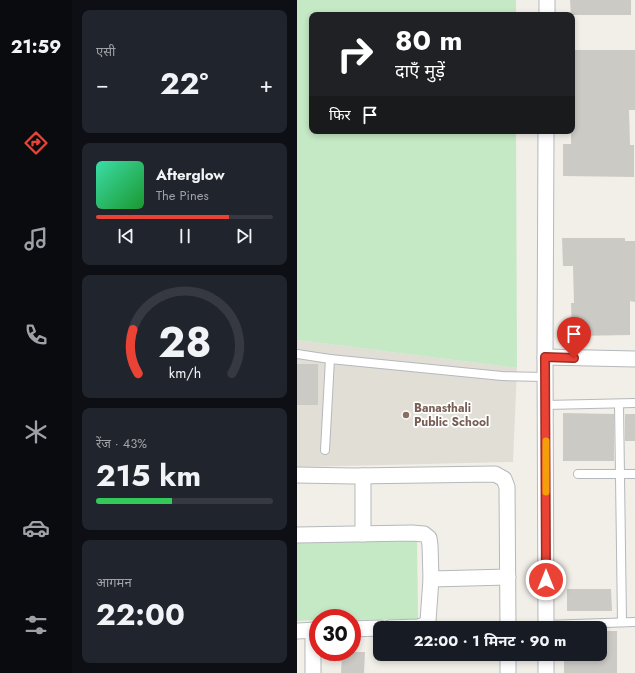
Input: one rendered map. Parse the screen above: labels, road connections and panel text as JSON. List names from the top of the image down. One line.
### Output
{"places":["Banasthali Public School"],"page":{"tabs":"21:59","tile":["एसी",["रेंज · 43%","215 km"],["आगमन","22:00"]],"turn":["80 m","दाएँ मुड़ें"],"heat":["−","22°","+"],"then":"फिर","song":["Afterglow","The Pines"],"limit":"30","trip":"22:00 · 1 मिनट · 90 m","gauge":["28","km/h"]}}
